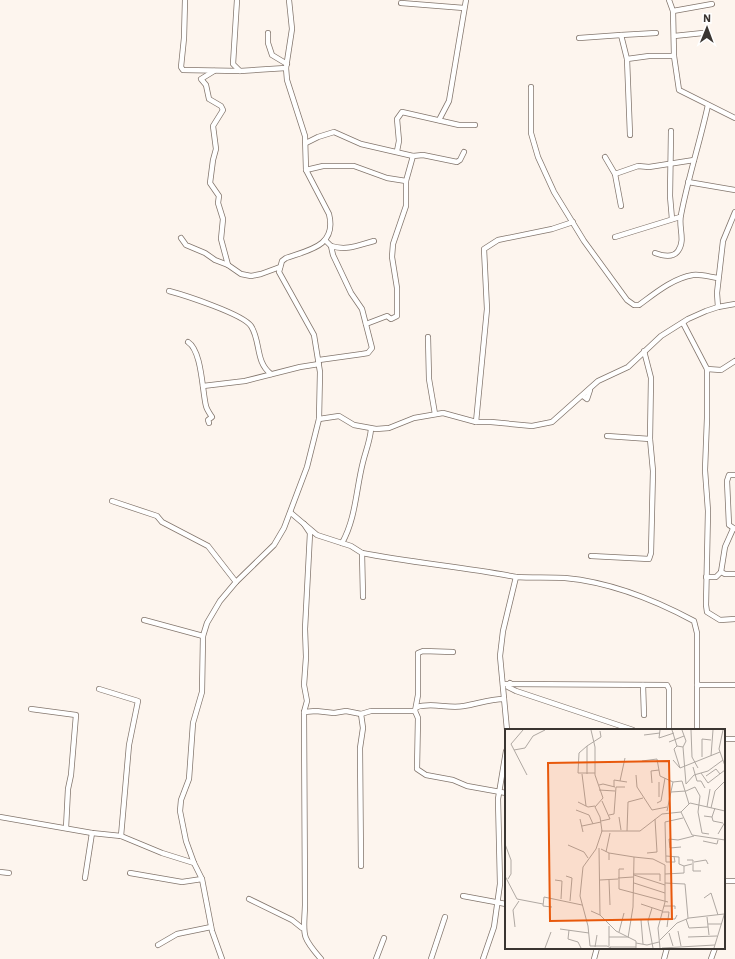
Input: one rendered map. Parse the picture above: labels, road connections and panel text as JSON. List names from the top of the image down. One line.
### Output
{"north":"top"}
